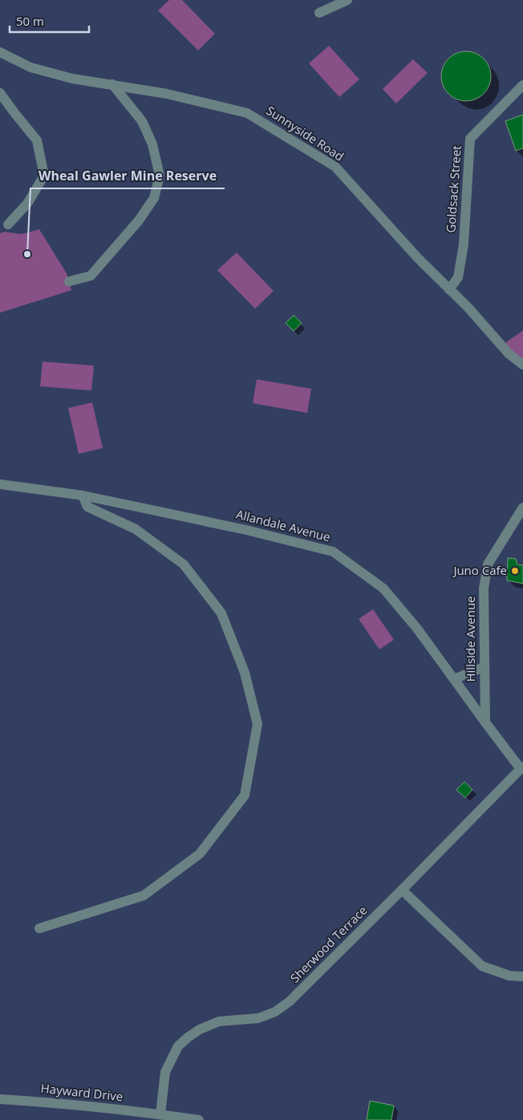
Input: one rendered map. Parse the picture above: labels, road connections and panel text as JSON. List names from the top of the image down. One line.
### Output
{"streets":{"street":["Sunnyside Road","Goldsack Street","Allandale Avenue","Hillside Avenue","Sherwood Terrace","Hayward Drive"]},"crossings":[["Sunnyside Road","Goldsack Street"],["Allandale Avenue","Hillside Avenue"],["Sherwood Terrace","Hayward Drive"]],"places":["Wheal Gawler Mine Reserve","Juno Cafe"],"scale_bar":"50 m"}
